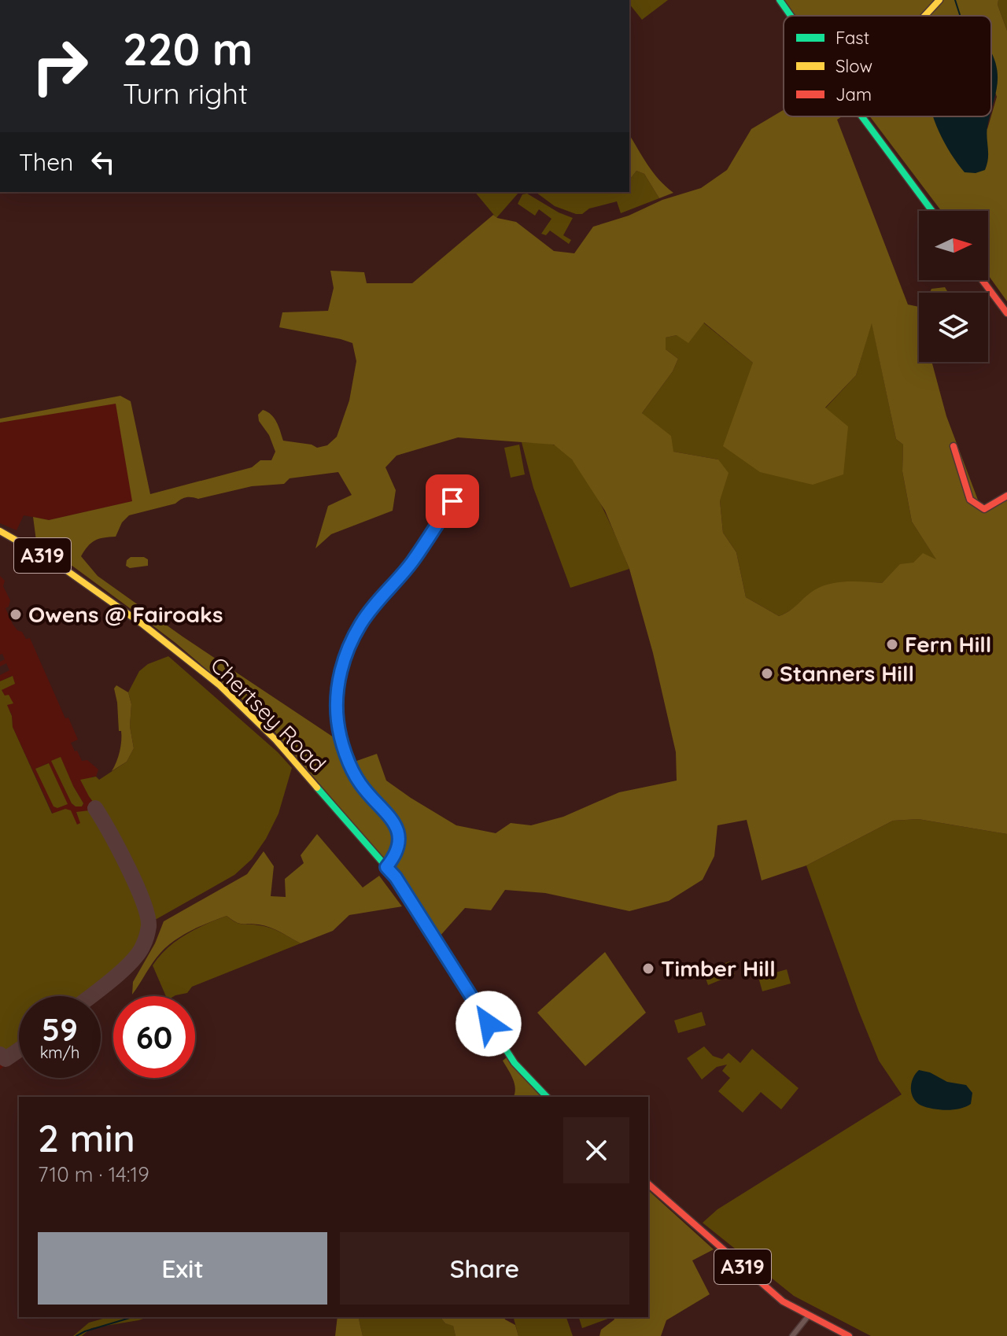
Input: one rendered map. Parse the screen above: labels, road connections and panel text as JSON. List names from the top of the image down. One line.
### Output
{"streets":{"main road":["A319","Chertsey Road"]},"places":["Owens @ Fairoaks","Fern Hill","Stanners Hill","Timber Hill"],"legend":["Fast","Slow","Jam"],"north":"right","page":{"turn":["220 m","Turn right"],"then":"Then","speed":"59 km/h","limit":"60","heading":["2 min","710 m · 14:19"],"buttons":["Exit","Share"]}}
